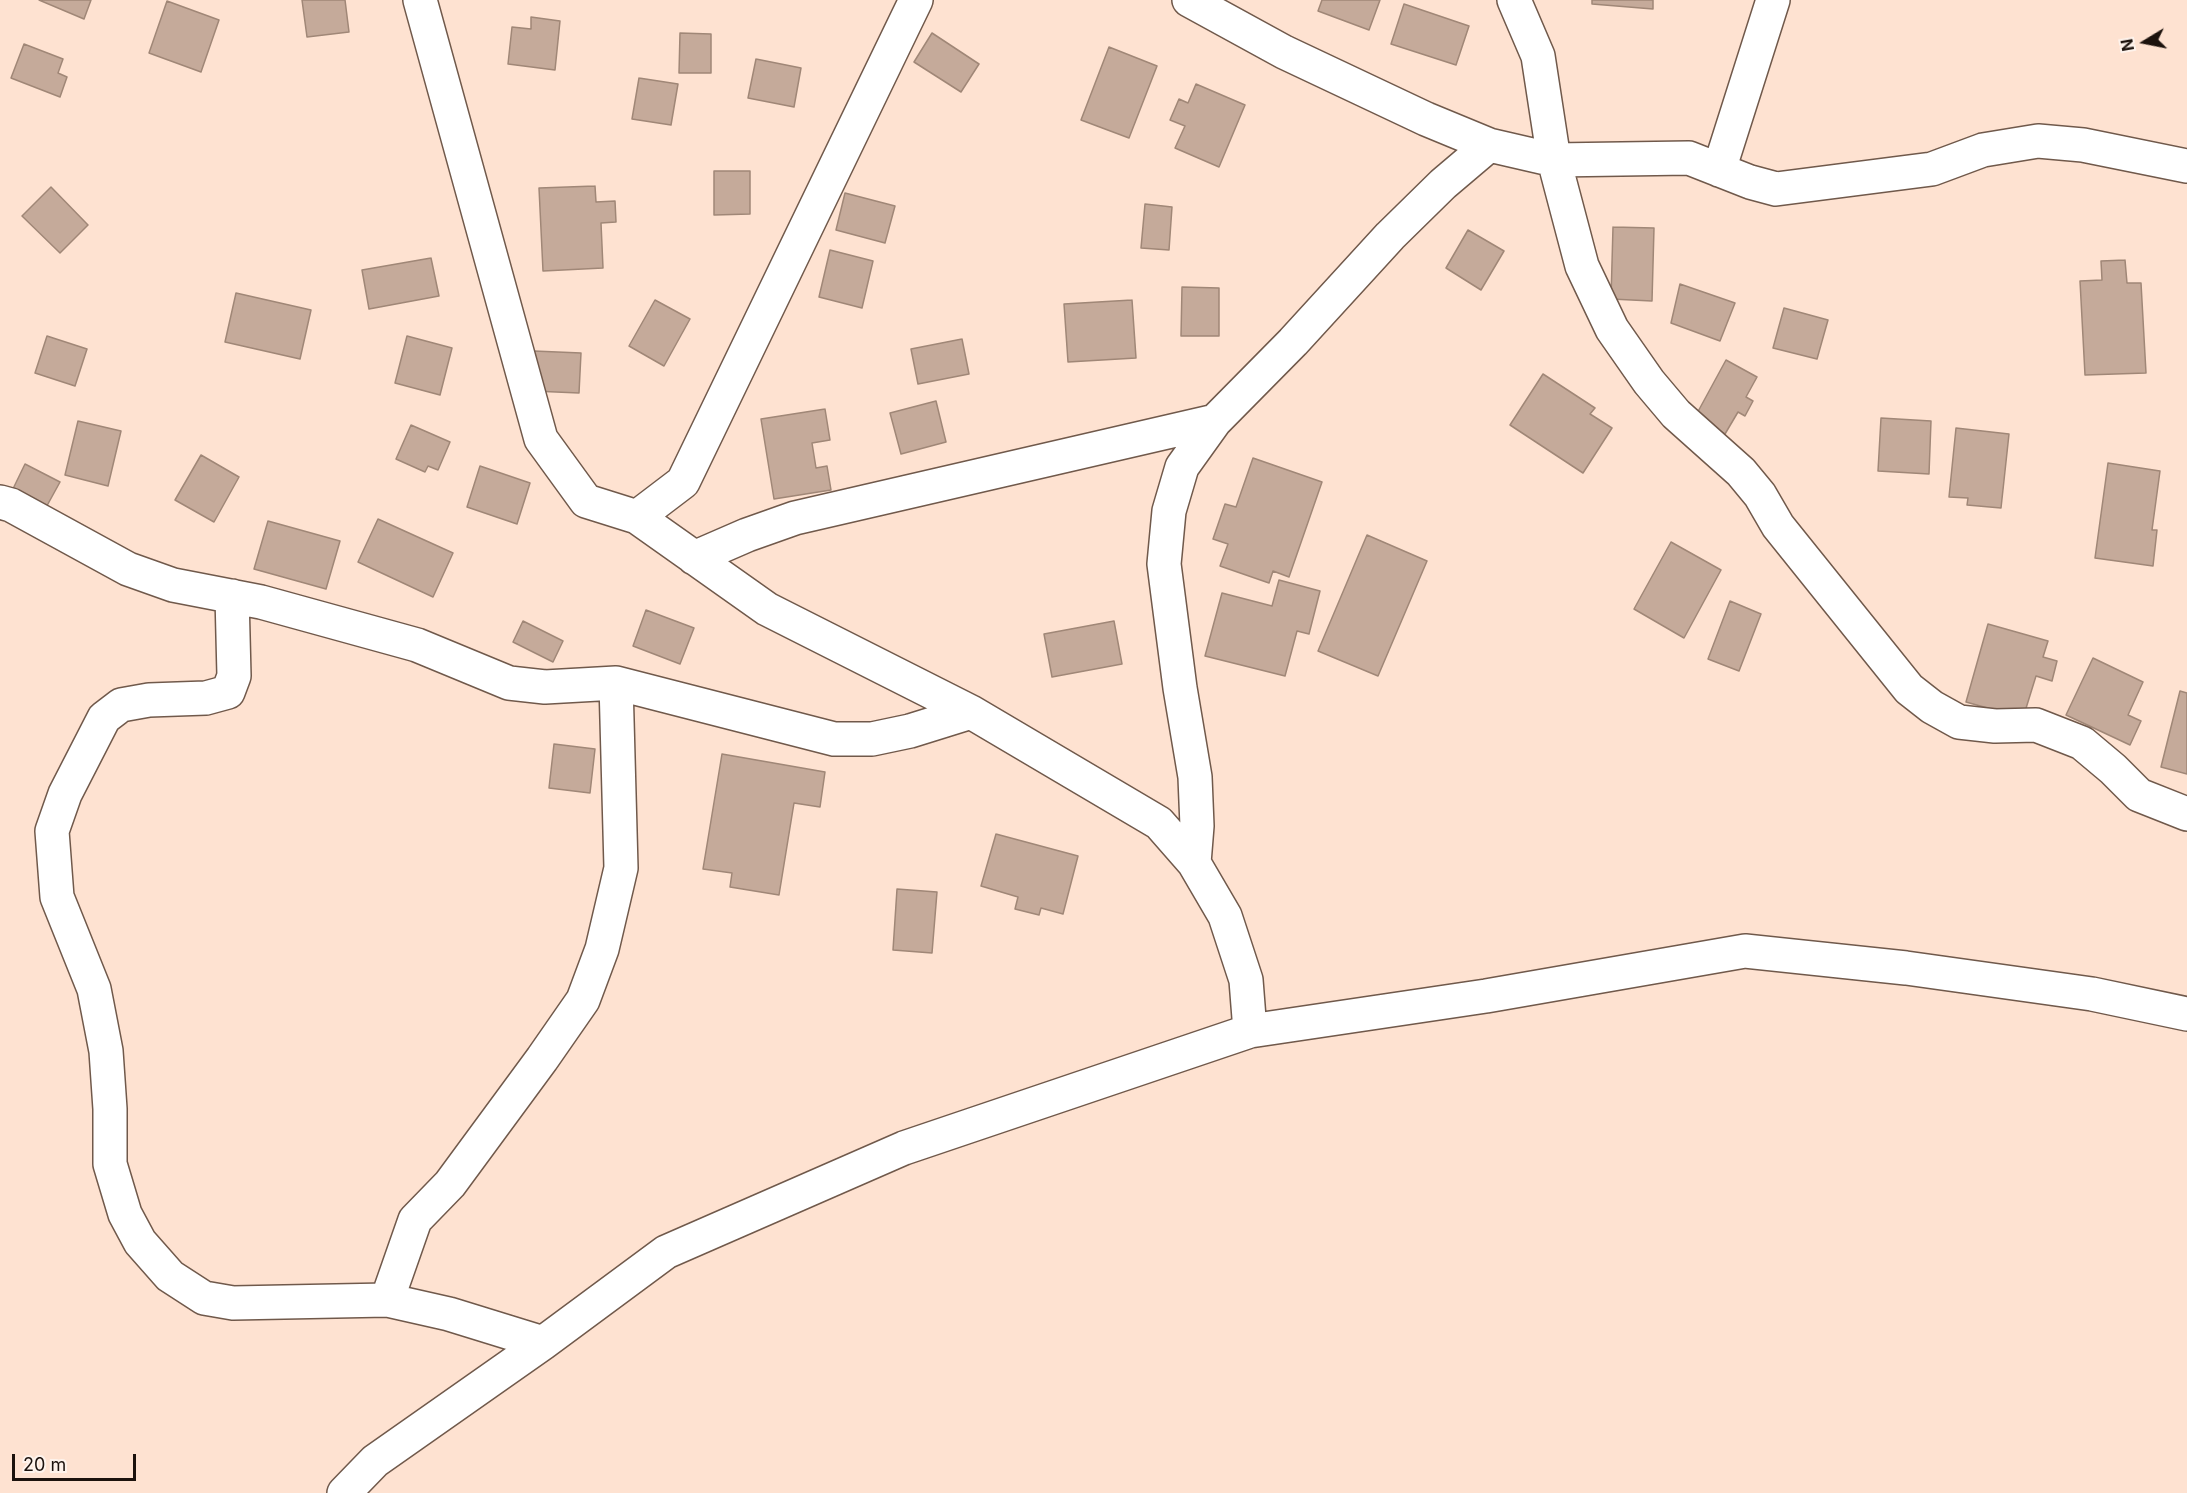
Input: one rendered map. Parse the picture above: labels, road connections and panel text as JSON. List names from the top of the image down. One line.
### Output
{"scale_bar":"20 m","north":"left"}
